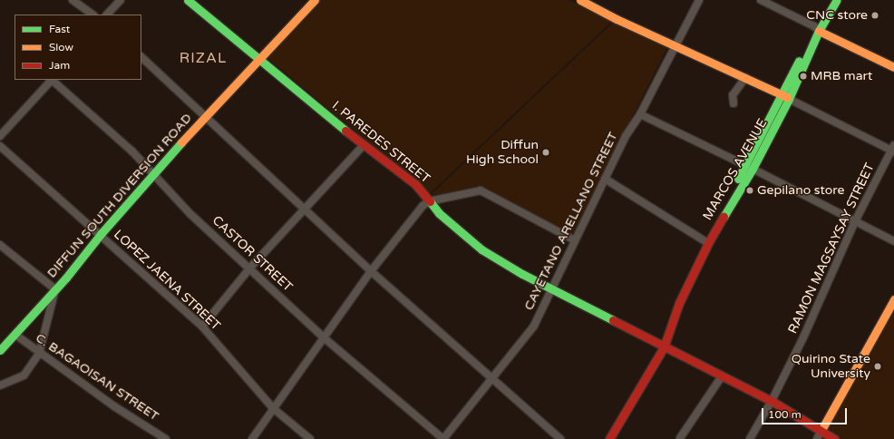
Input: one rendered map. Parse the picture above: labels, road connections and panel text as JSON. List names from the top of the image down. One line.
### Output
{"streets":{"street":["I. PAREDES STREET","MARCOS AVENUE","DIFFUN SOUTH DIVERSION ROAD","CAYETANO ARELLANO STREET","RAMON MAGSAYSAY STREET","CASTOR STREET","LOPEZ JAENA STREET","C. BAGAOISAN STREET"]},"crossings":[["I. PAREDES STREET","MARCOS AVENUE"],["I. PAREDES STREET","DIFFUN SOUTH DIVERSION ROAD"],["I. PAREDES STREET","CAYETANO ARELLANO STREET"],["I. PAREDES STREET","RAMON MAGSAYSAY STREET"],["DIFFUN SOUTH DIVERSION ROAD","CASTOR STREET"],["DIFFUN SOUTH DIVERSION ROAD","LOPEZ JAENA STREET"],["DIFFUN SOUTH DIVERSION ROAD","C. BAGAOISAN STREET"],["CAYETANO ARELLANO STREET","CASTOR STREET"]],"districts":["RIZAL"],"places":["CNC store","MRB mart","Diffun High School","Gepilano store","Quirino State University"],"legend":["Fast","Slow","Jam"],"scale_bar":"100 m"}
